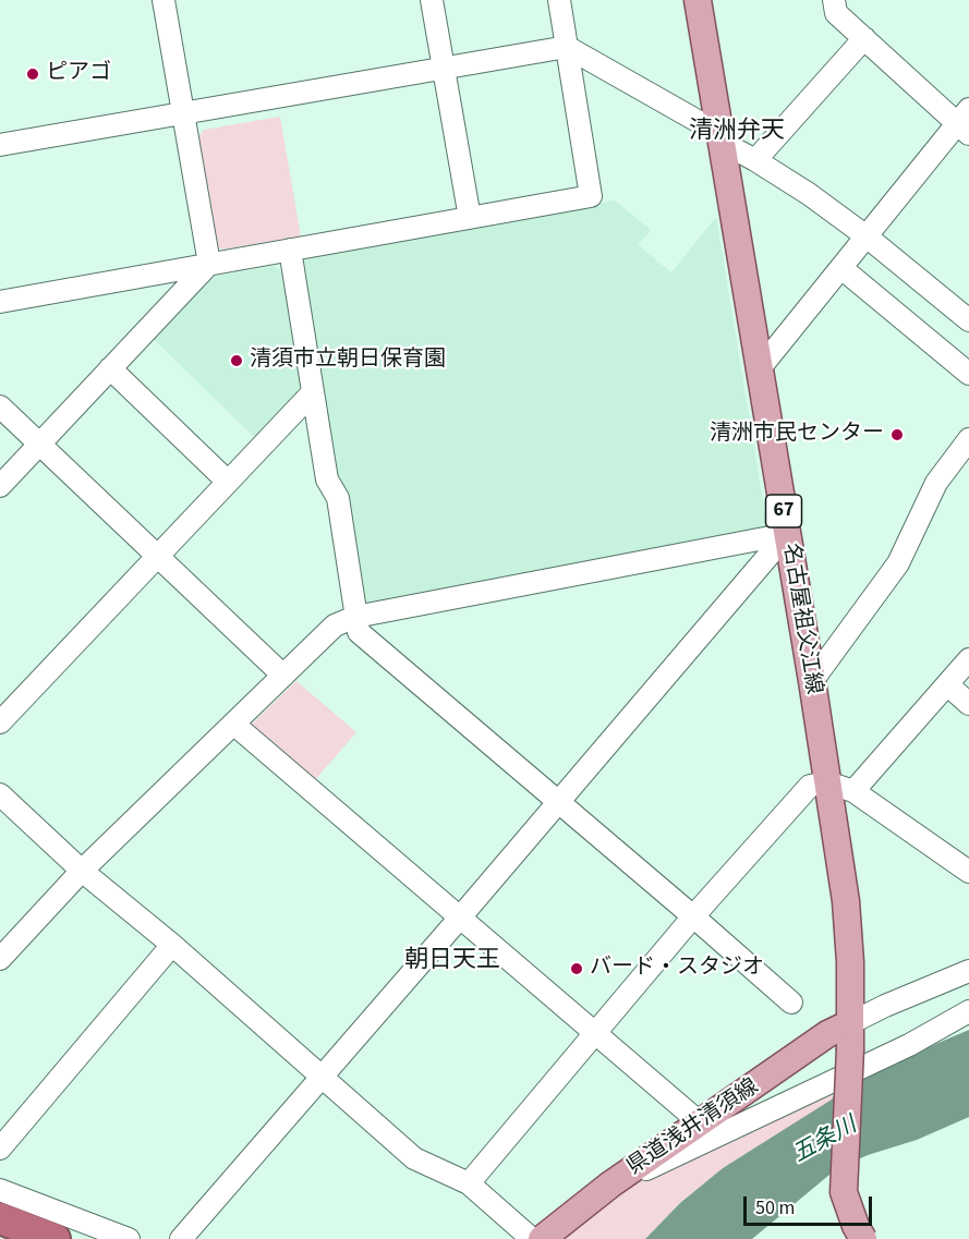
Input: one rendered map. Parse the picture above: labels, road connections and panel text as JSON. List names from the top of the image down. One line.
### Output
{"streets":{"main road":["67","名古屋祖父江線","県道浅井清須線"]},"crossings":[["名古屋祖父江線","県道浅井清須線"]],"districts":["清洲弁天","朝日天王"],"water":["五条川"],"places":["ピアゴ","清須市立朝日保育園","清洲市民センター","バード・スタジオ"],"scale_bar":"50 m"}
